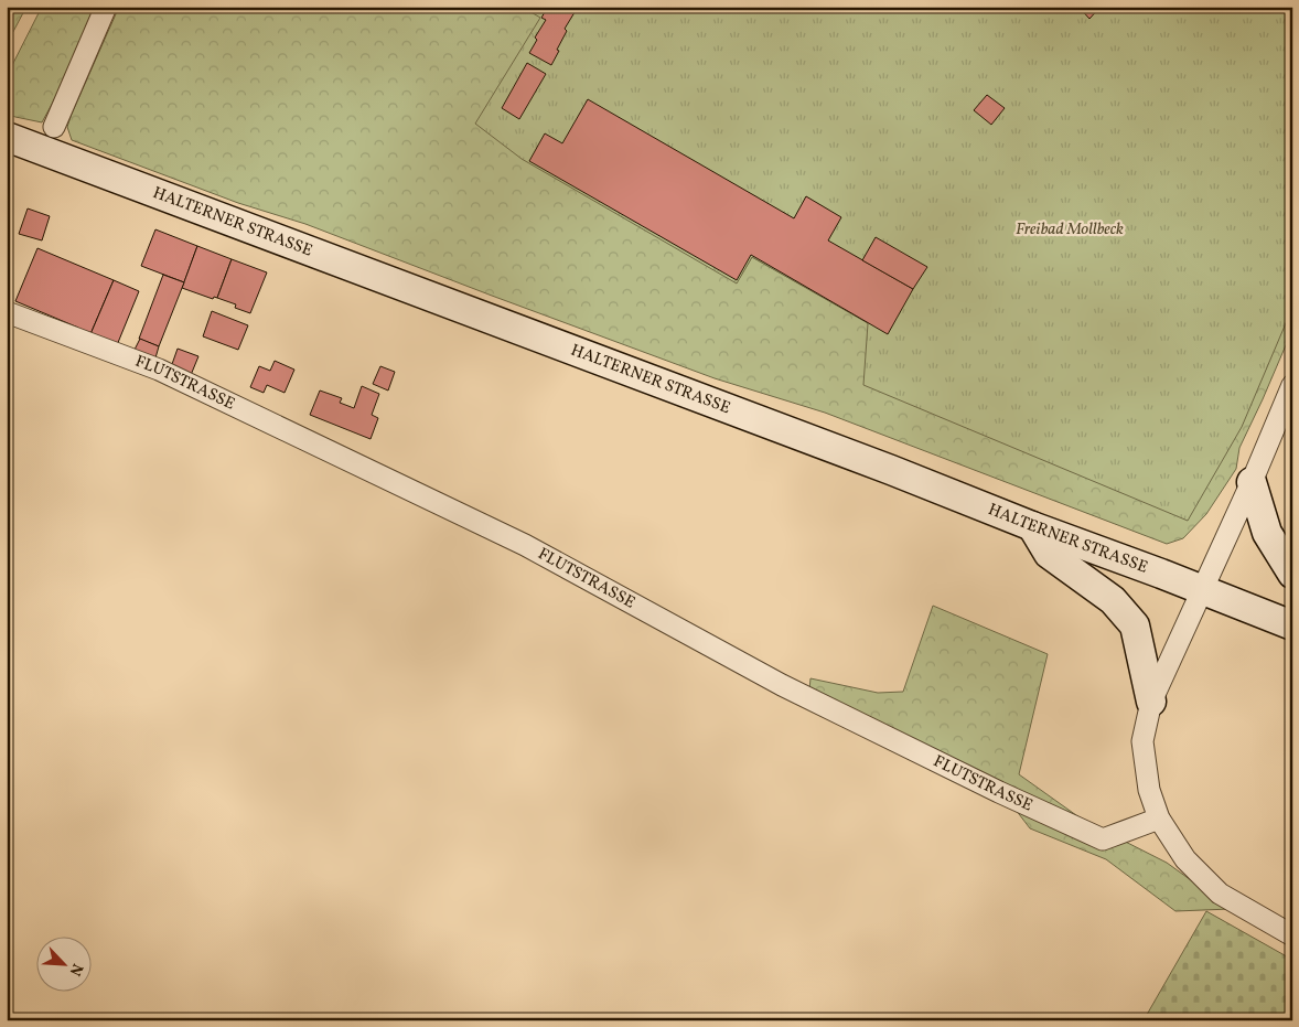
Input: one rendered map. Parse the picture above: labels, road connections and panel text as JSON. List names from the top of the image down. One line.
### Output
{"streets":{"main road":["HALTERNER STRASSE"],"street":["FLUTSTRASSE"]},"parks":["Freibad Mollbeck"],"north":"bottom right"}
